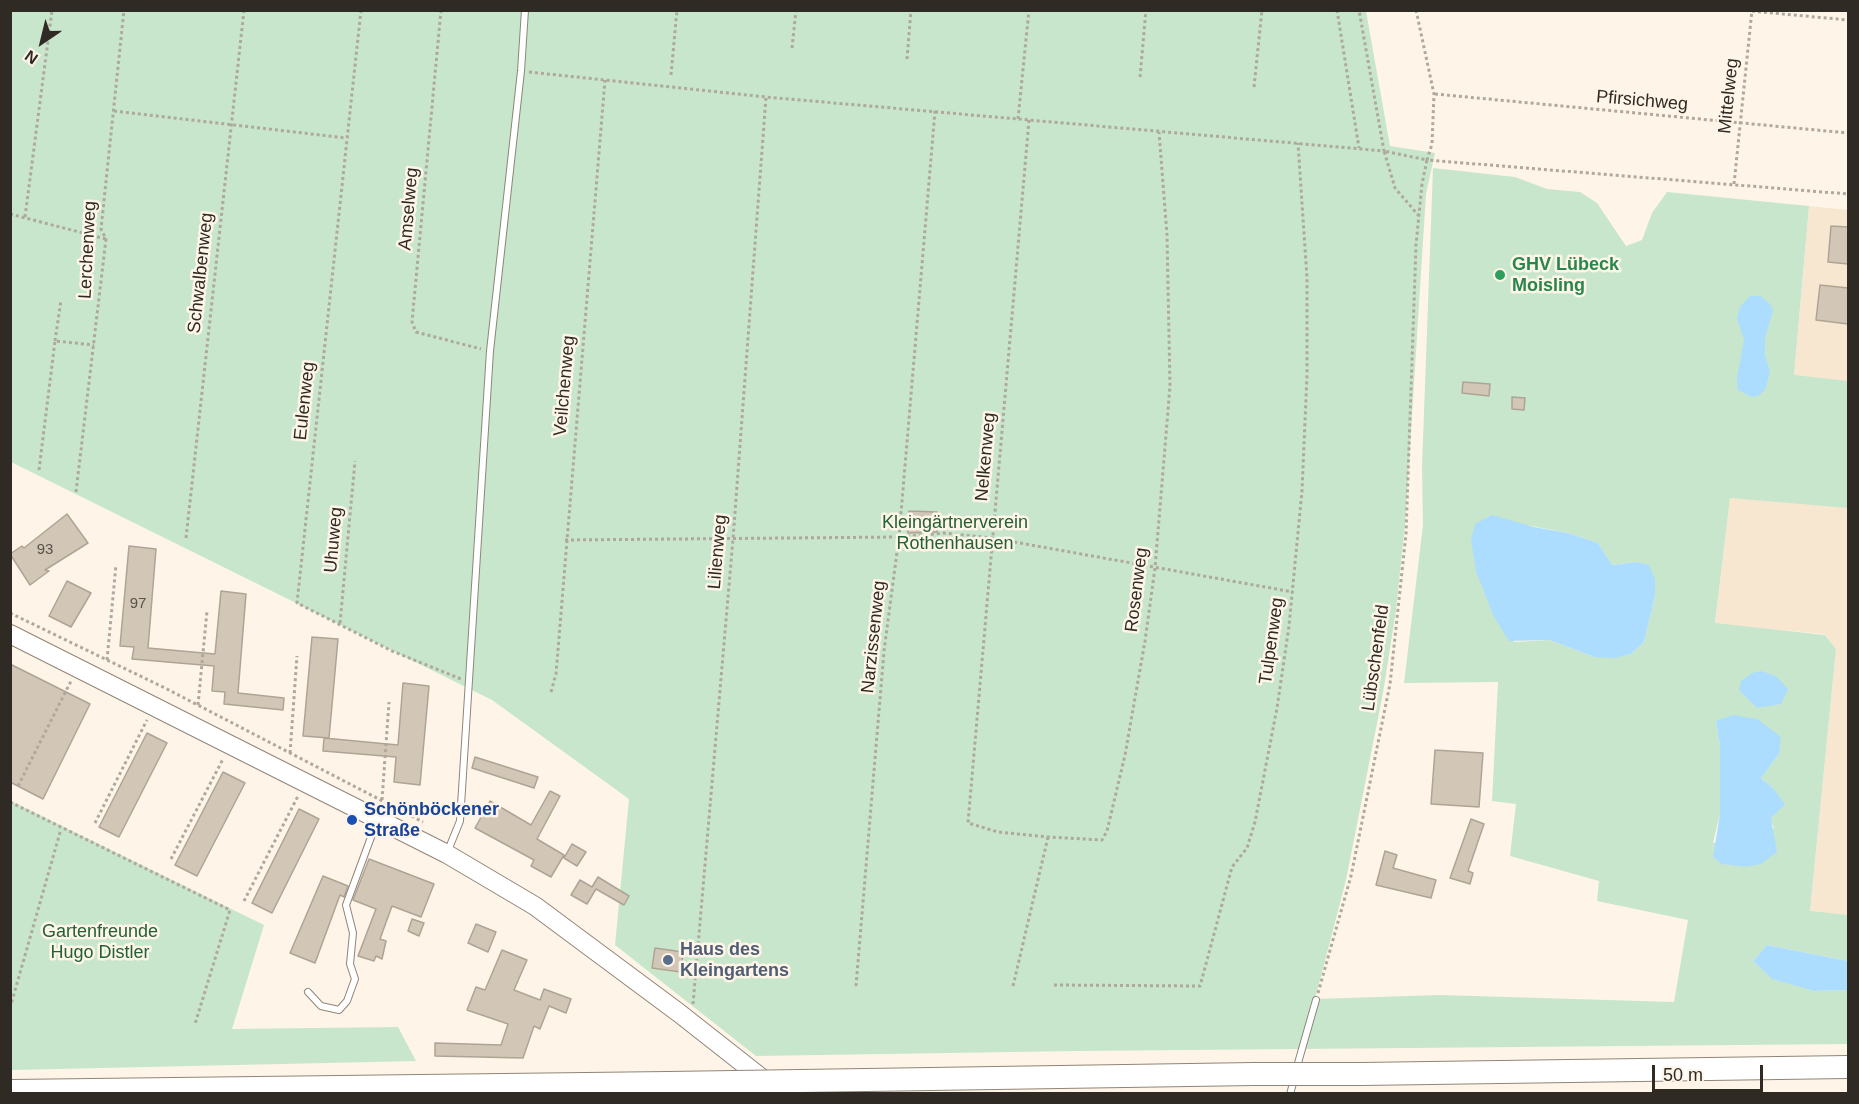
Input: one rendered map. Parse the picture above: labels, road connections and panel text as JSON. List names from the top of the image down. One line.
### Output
{"streets":{"path":["Mittelweg","Pfirsichweg","Amselweg","Lerchenweg","Schwalbenweg","Veilchenweg","Eulenweg","Nelkenweg","Uhuweg","Lilienweg","Rosenweg","Narzissenweg","Tulpenweg","Lübschenfeld"]},"crossings":[["Mittelweg","Pfirsichweg"],["Pfirsichweg","Lübschenfeld"],["Eulenweg","Uhuweg"],["Nelkenweg","Rosenweg"]],"parks":["Kleingärtnerverein Rothenhausen","Gartenfreunde Hugo Distler"],"places":["GHV Lübeck Moisling","Schönböckener Straße","Haus des Kleingartens"],"house_numbers":["93","97"],"scale_bar":"50 m","north":"bottom left"}
